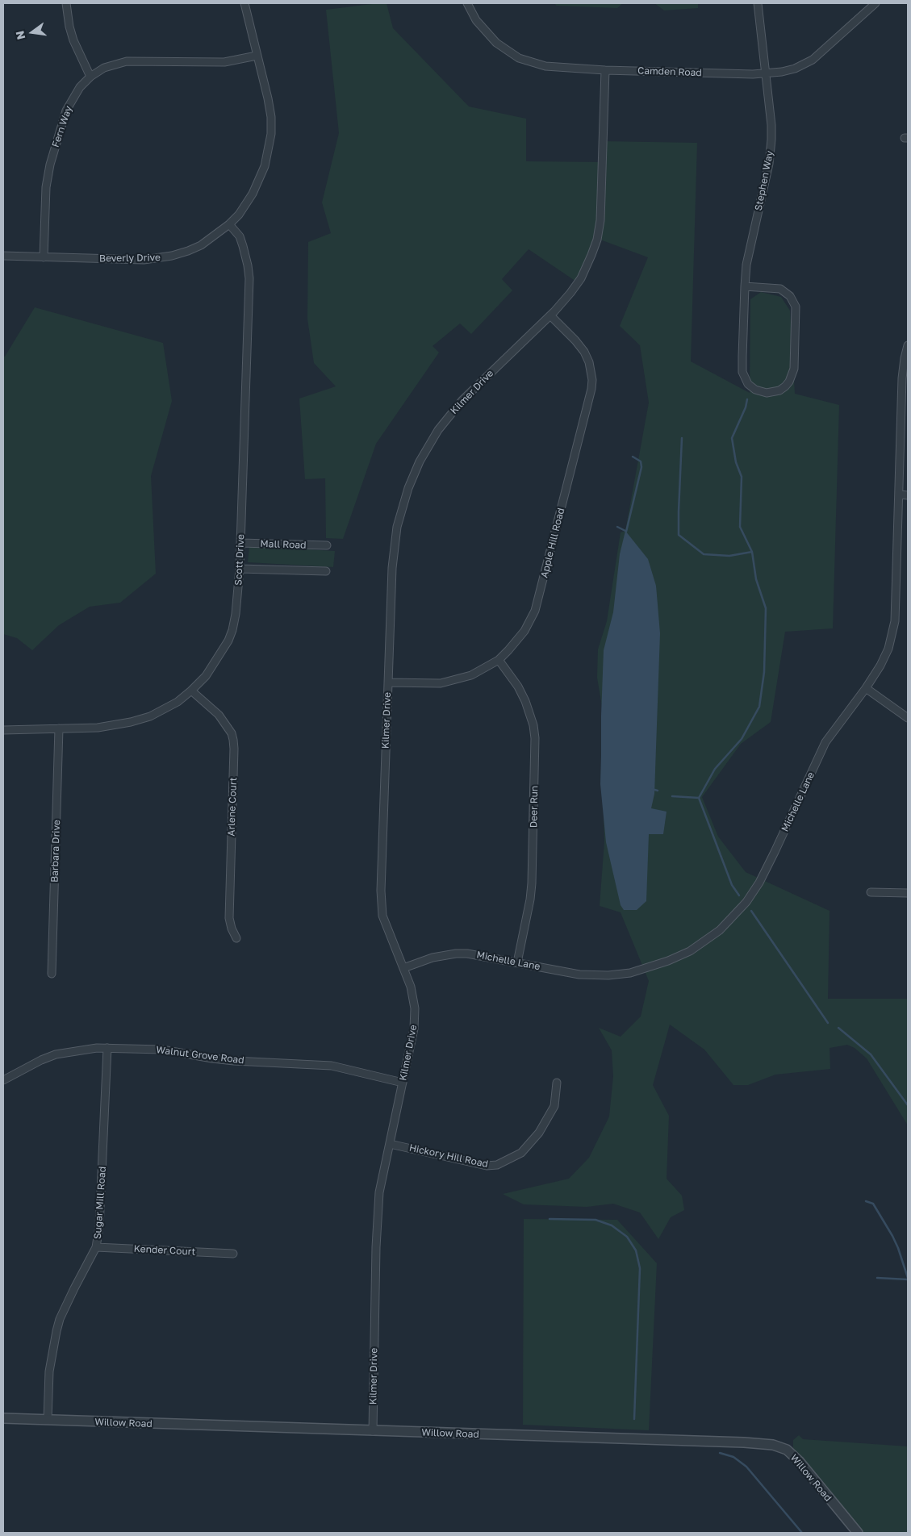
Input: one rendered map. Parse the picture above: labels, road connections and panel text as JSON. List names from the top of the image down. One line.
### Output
{"streets":{"street":["Camden Road","Fern Way","Stephen Way","Beverly Drive","Kilmer Drive","Apple Hill Road","Mall Road","Scott Drive","Michelle Lane","Arlene Court","Deer Run","Barbara Drive","Walnut Grove Road","Hickory Hill Road","Sugar Mill Road","Kender Court","Willow Road"]},"crossings":[["Camden Road","Stephen Way"],["Camden Road","Kilmer Drive"],["Fern Way","Beverly Drive"],["Beverly Drive","Scott Drive"],["Kilmer Drive","Apple Hill Road"],["Kilmer Drive","Michelle Lane"],["Kilmer Drive","Walnut Grove Road"],["Kilmer Drive","Hickory Hill Road"],["Kilmer Drive","Willow Road"],["Apple Hill Road","Deer Run"],["Mall Road","Scott Drive"],["Scott Drive","Arlene Court"],["Scott Drive","Barbara Drive"],["Michelle Lane","Deer Run"],["Walnut Grove Road","Sugar Mill Road"],["Sugar Mill Road","Kender Court"],["Sugar Mill Road","Willow Road"]],"north":"left"}
